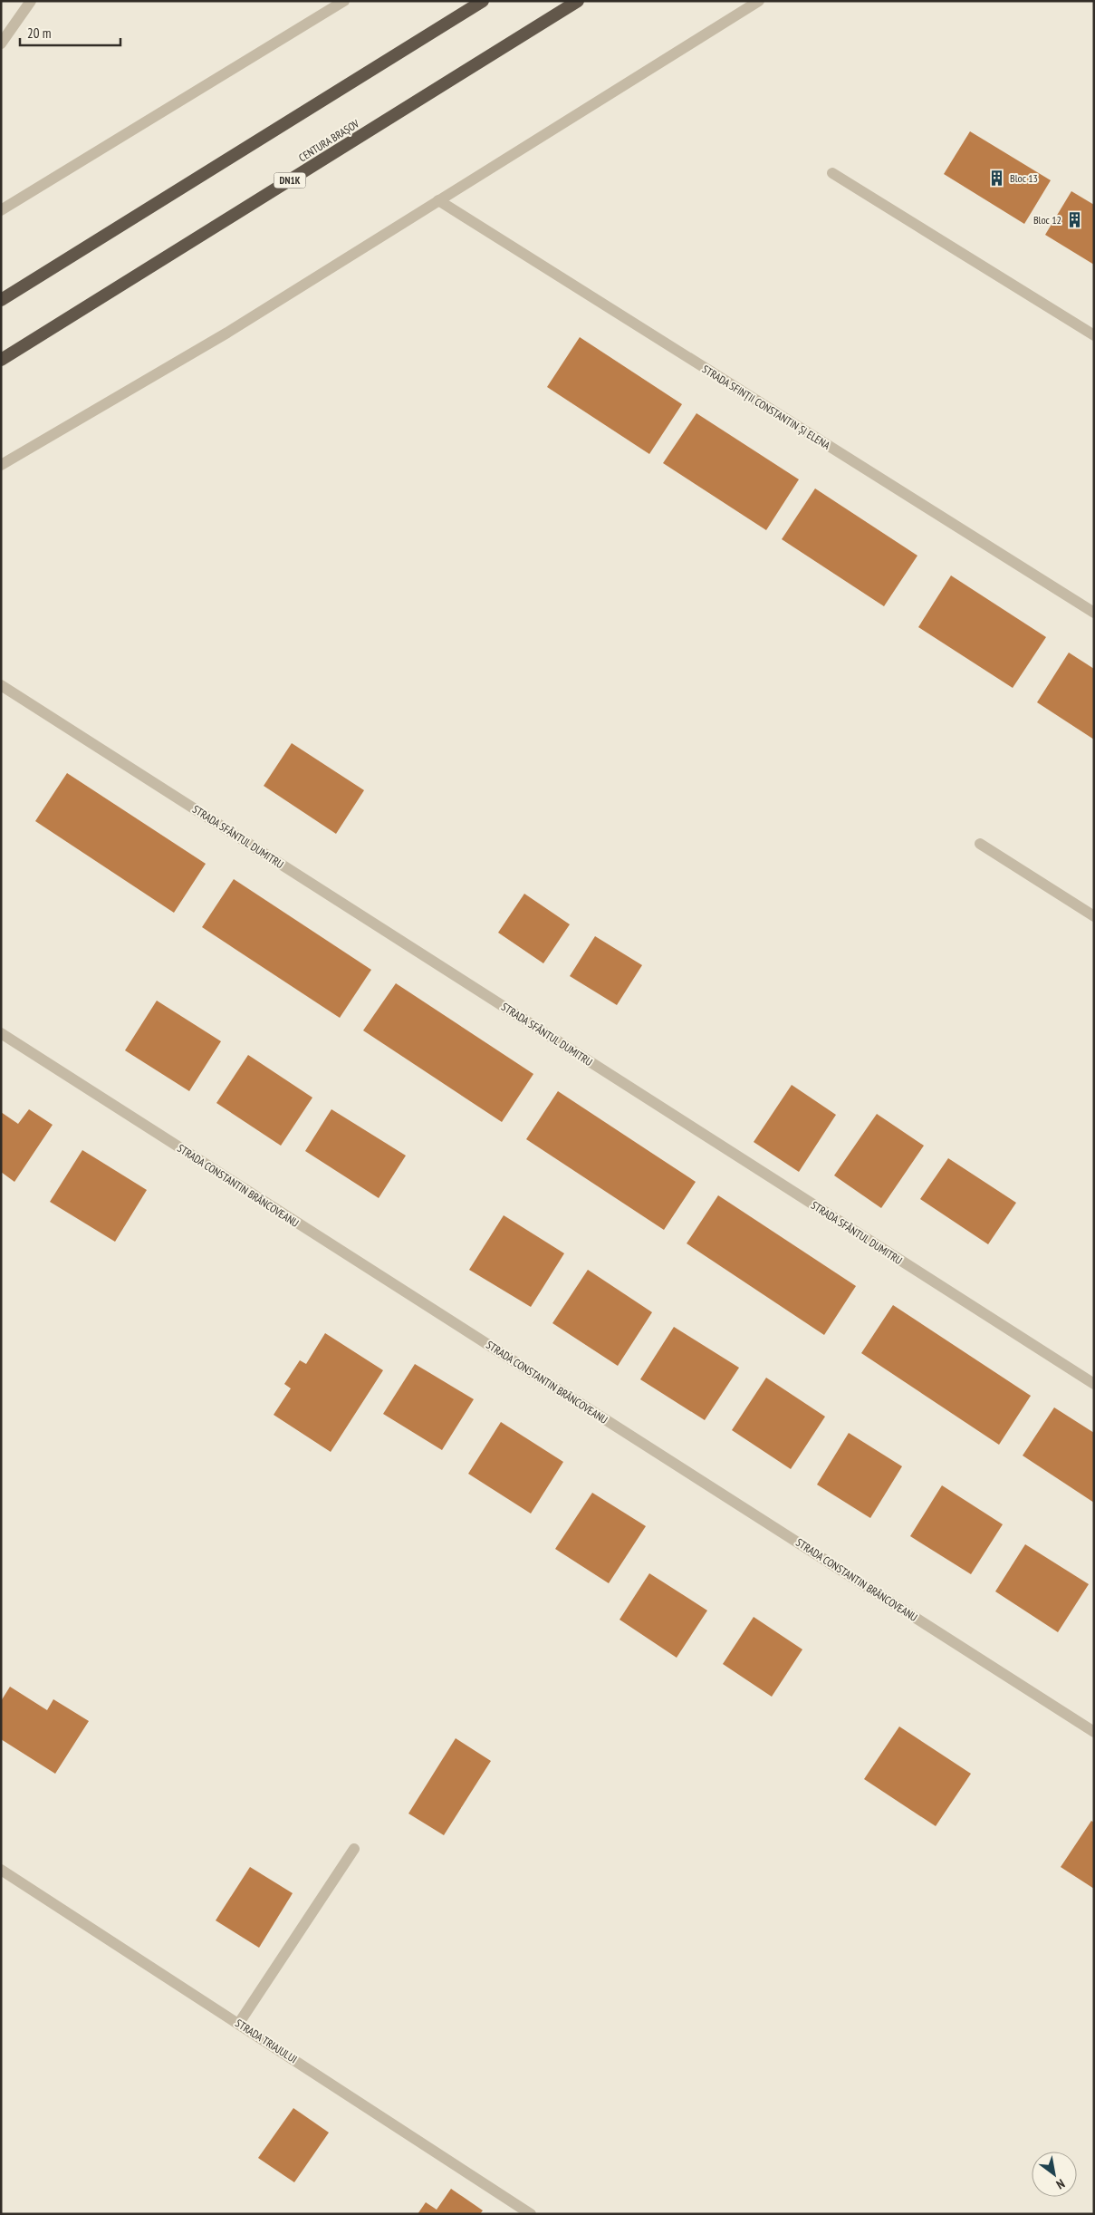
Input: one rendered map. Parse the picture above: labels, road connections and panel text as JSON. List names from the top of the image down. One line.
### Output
{"streets":{"highway":["CENTURA BRAȘOV","DN1K"],"street":["STRADA SFINȚII CONSTANTIN ȘI ELENA","STRADA SFÂNTUL DUMITRU","STRADA CONSTANTIN BRÂNCOVEANU","STRADA TRIAJULUI"]},"places":{"building":["Bloc 13","Bloc 12"]},"scale_bar":"20 m","north":"bottom right"}
